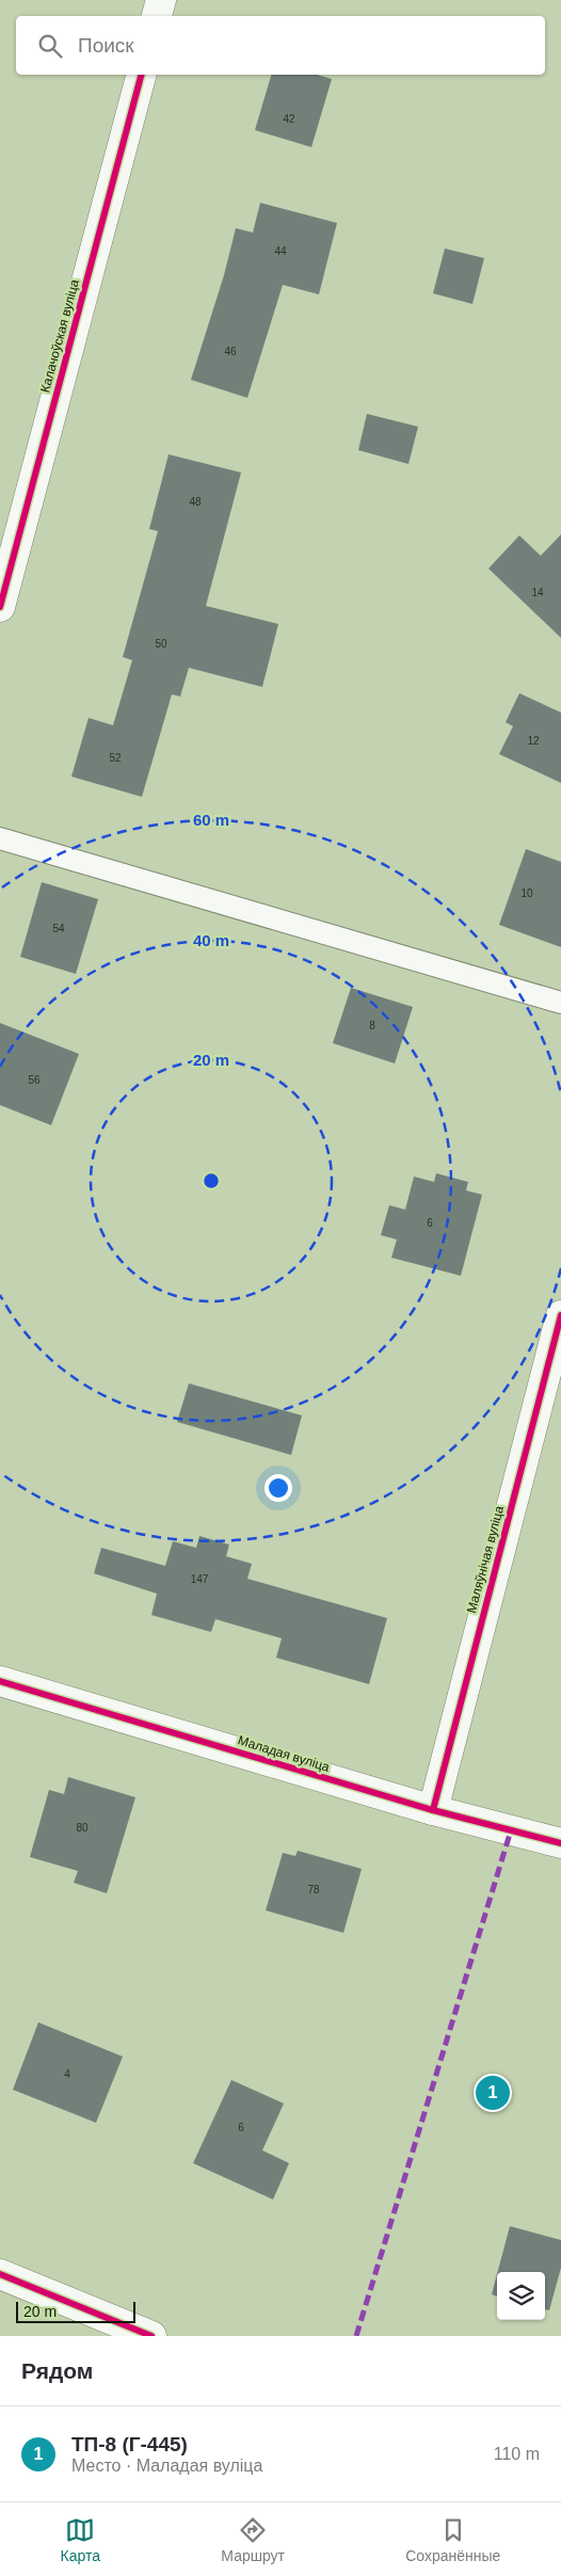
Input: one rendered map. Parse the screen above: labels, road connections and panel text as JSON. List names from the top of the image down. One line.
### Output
{"streets":{"street":["Калачоўская вуліца","Маляўнічая вуліца","Маладая вуліца"]},"crossings":[["Маляўнічая вуліца","Маладая вуліца"]],"house_numbers":["42","44","46","48","14","50","12","52","10","54","8","56","6","147","80","78","4","6"],"scale_bar":"20 m","page":{"search":"Поиск","pins":"1","scale":"20 m","heading":"Рядом","list":[{"mark":"1","name":"ТП-8 (Г-445)","note":"Место · Маладая вуліца","value":"110 m"}],"nav":["Карта","Маршрут","Сохранённые"]},"rings":["60 m","40 m","20 m"]}
